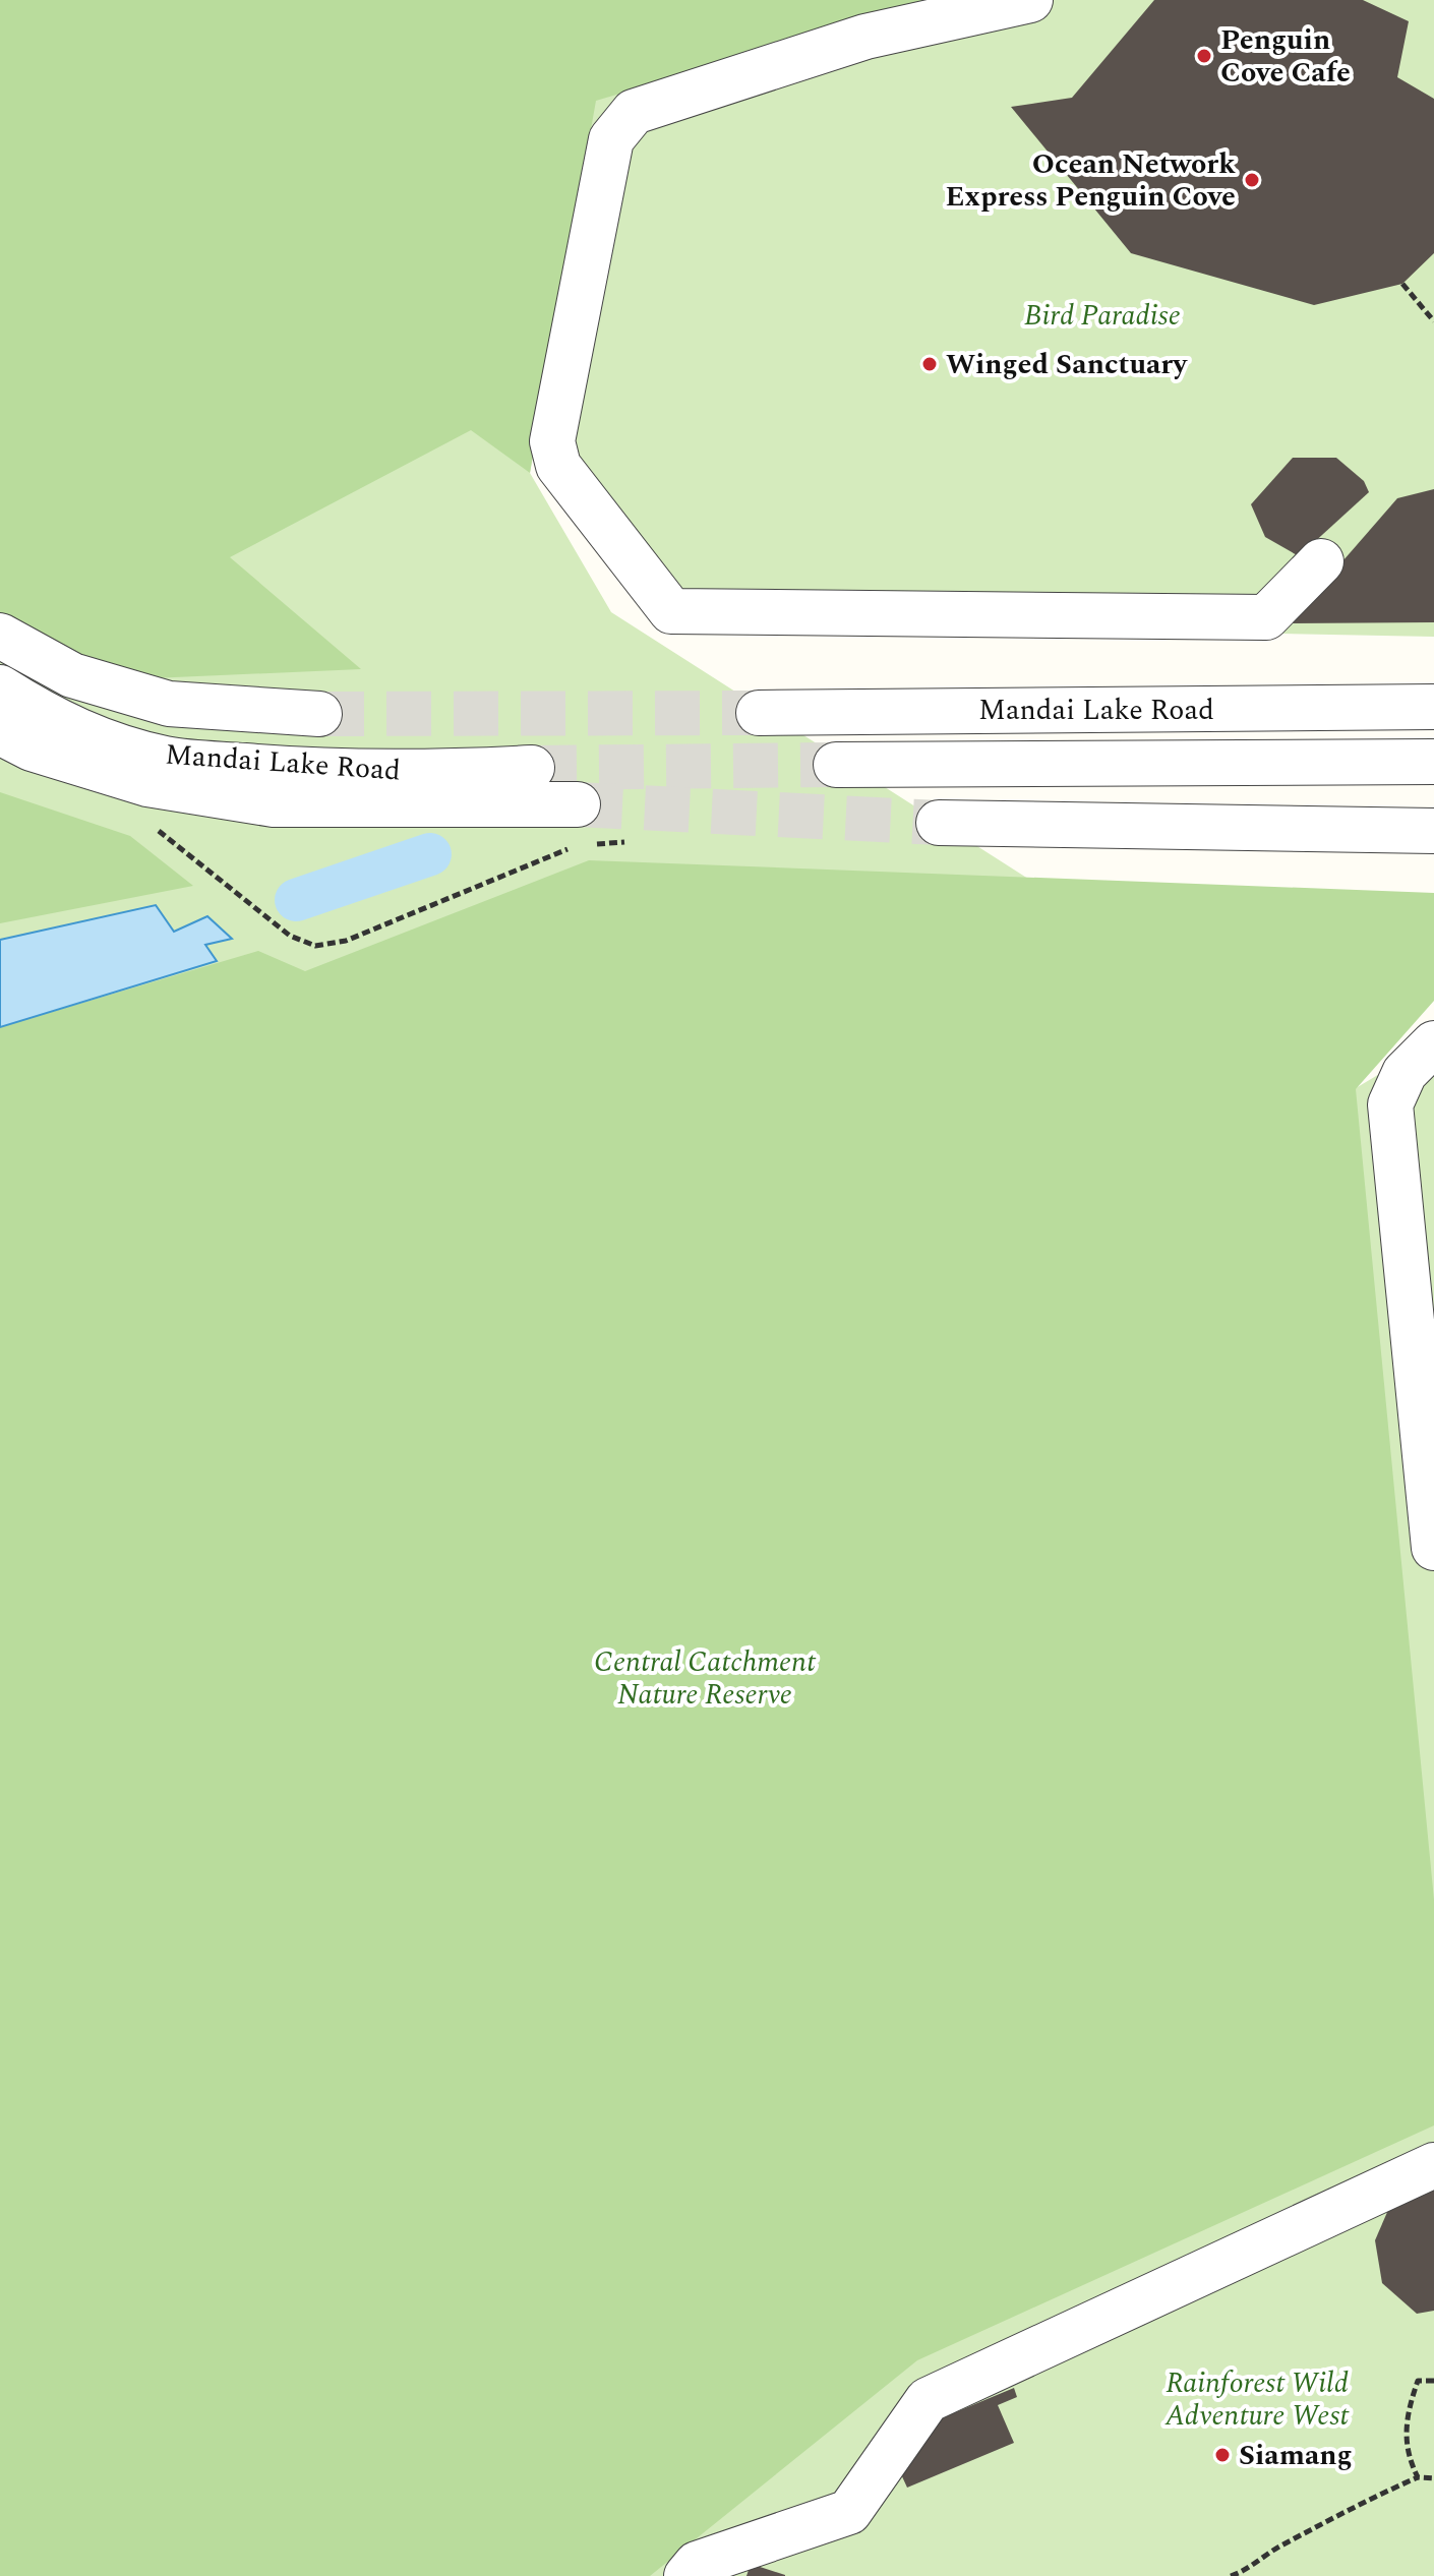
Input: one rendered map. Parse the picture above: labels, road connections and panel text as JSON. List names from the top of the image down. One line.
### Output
{"streets":{"street":["Mandai Lake Road"]},"parks":["Bird Paradise","Central Catchment Nature Reserve","Rainforest Wild Adventure West"],"places":["Penguin Cove Cafe","Ocean Network Express Penguin Cove","Winged Sanctuary","Siamang"]}
